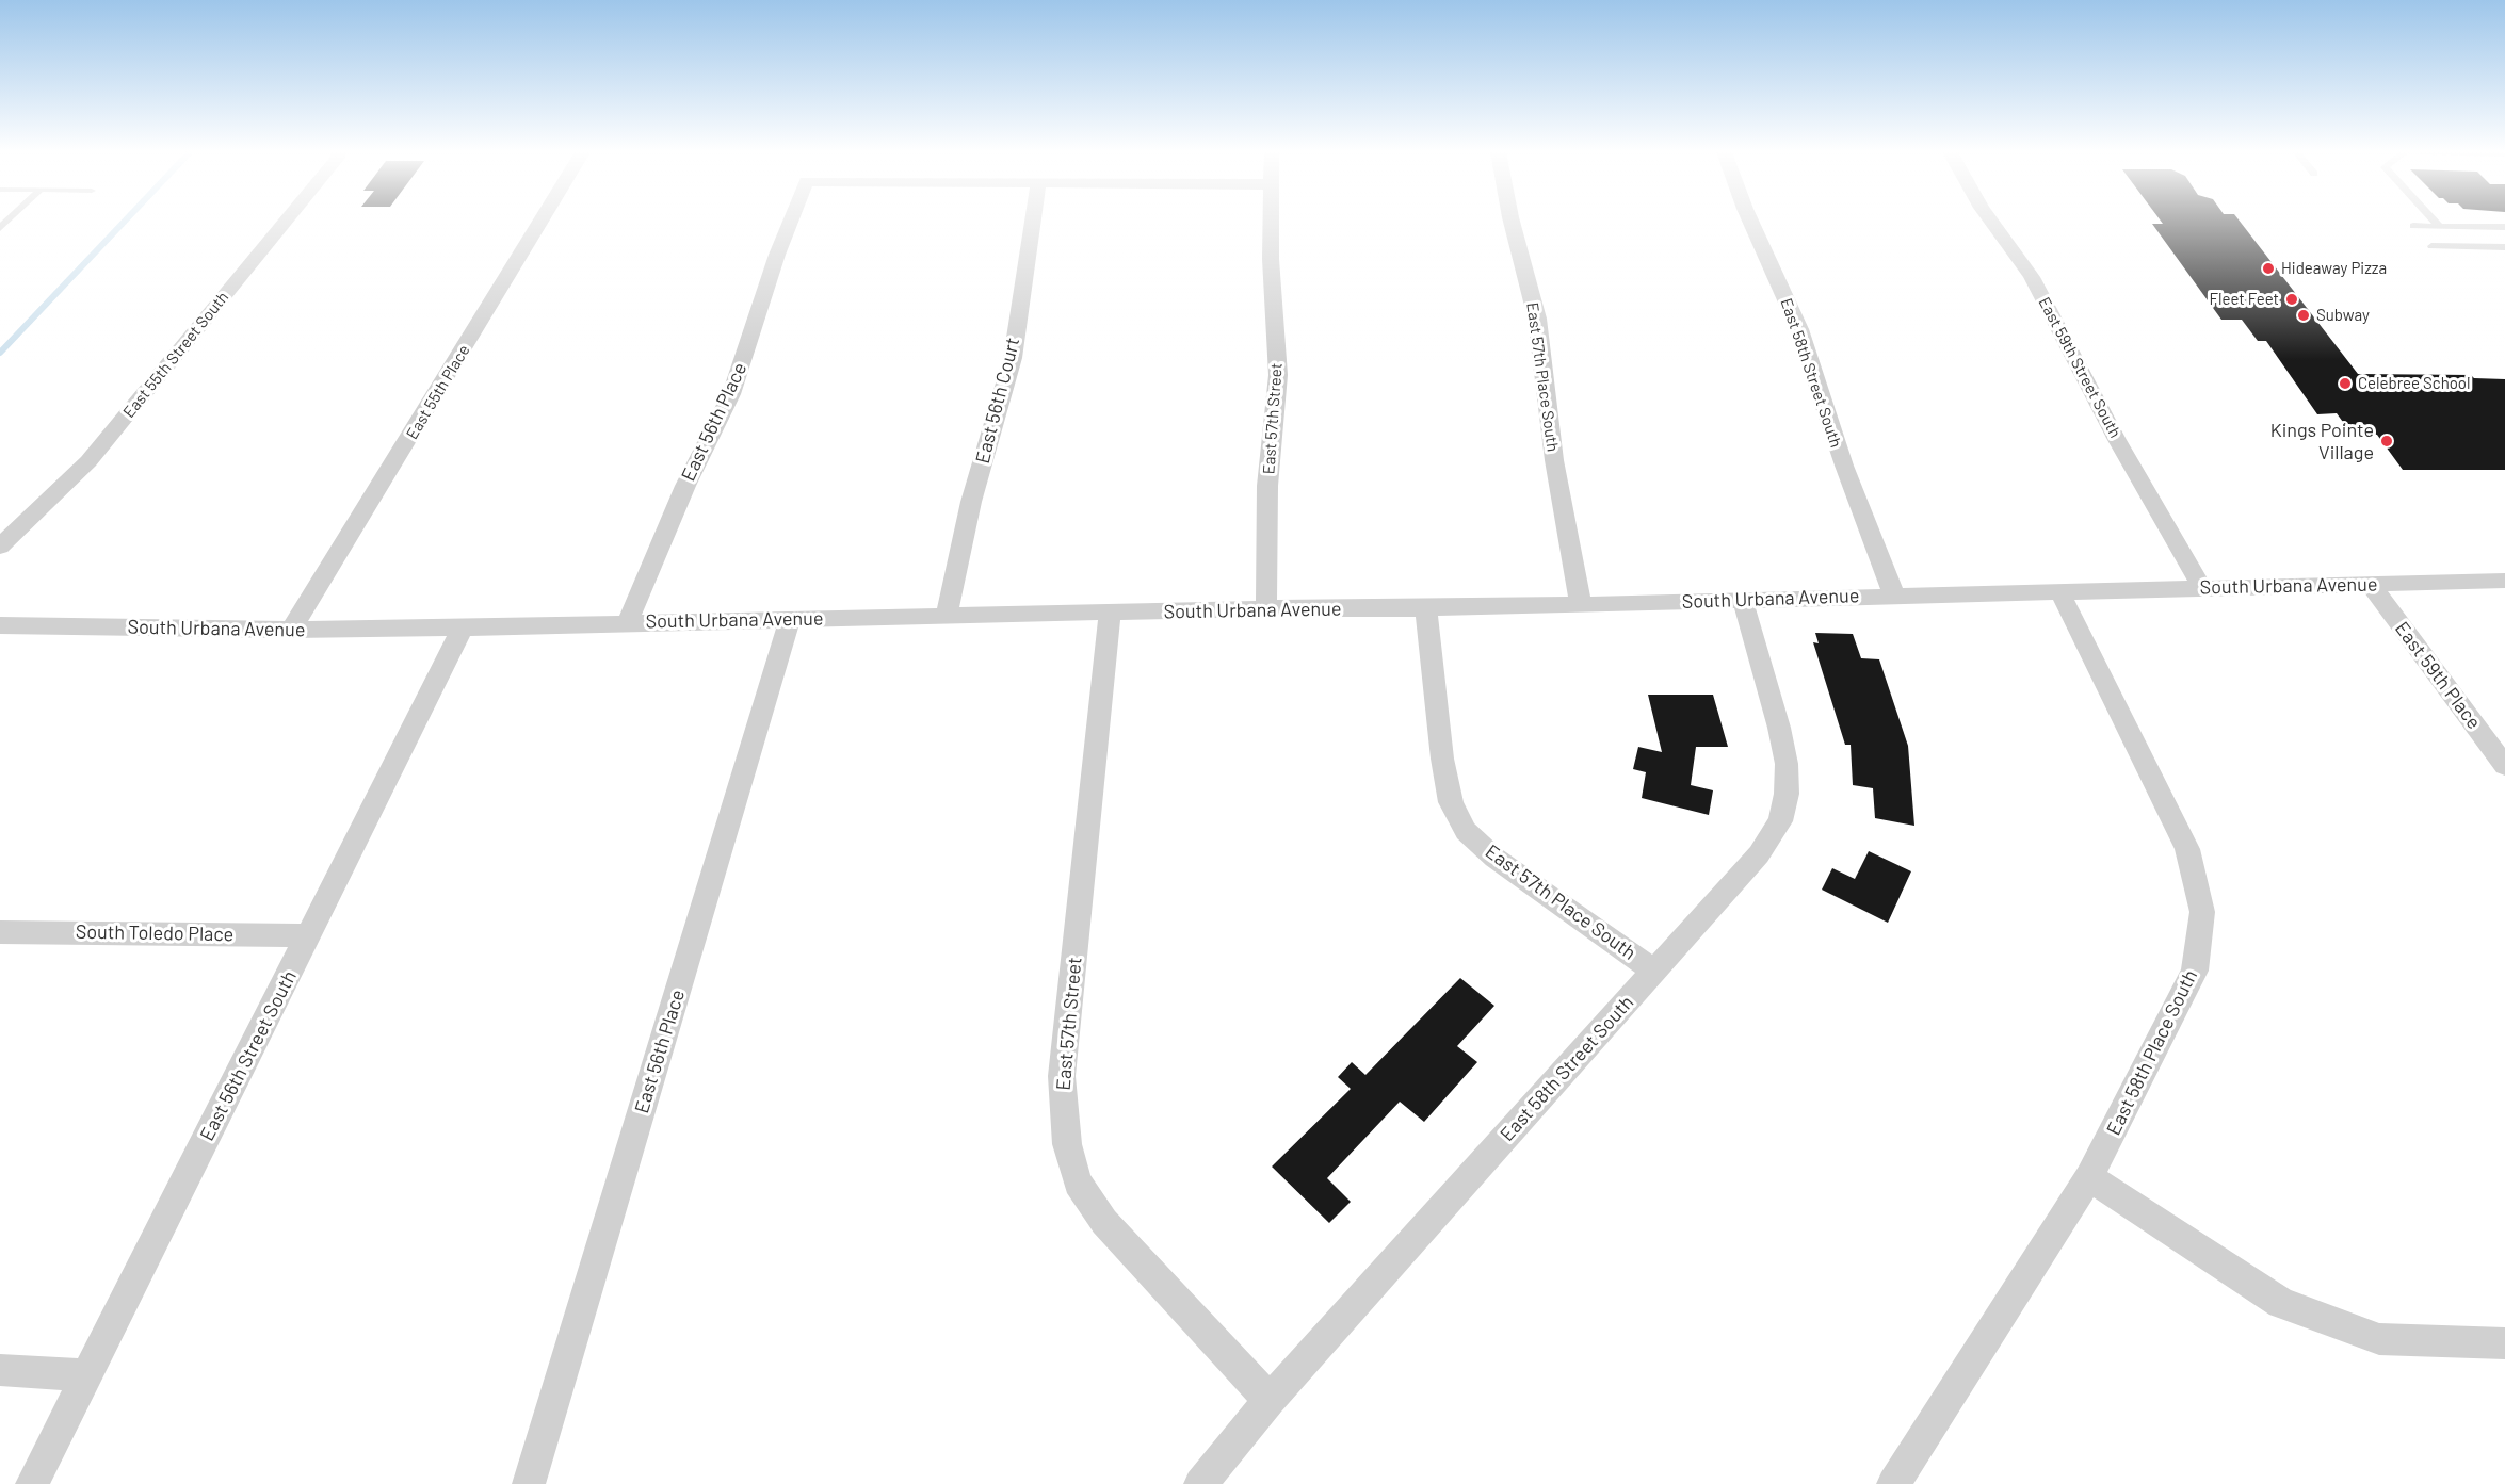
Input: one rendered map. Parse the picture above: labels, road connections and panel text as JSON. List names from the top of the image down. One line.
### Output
{"streets":{"street":["East 55th Street South","East 59th Street South","East 58th Street South","East 57th Place South","East 55th Place","East 56th Court","East 57th Street","East 56th Place","South Urbana Avenue","East 59th Place","South Toledo Place","East 58th Place South","East 56th Street South"]},"crossings":[["East 59th Street South","South Urbana Avenue"],["East 58th Street South","East 57th Place South"],["East 58th Street South","East 57th Street"],["East 58th Street South","South Urbana Avenue"],["East 57th Place South","South Urbana Avenue"],["East 55th Place","South Urbana Avenue"],["East 56th Court","South Urbana Avenue"],["East 57th Street","South Urbana Avenue"],["East 56th Place","South Urbana Avenue"],["South Urbana Avenue","East 59th Place"],["South Urbana Avenue","East 58th Place South"],["South Urbana Avenue","East 56th Street South"],["South Toledo Place","East 56th Street South"]],"places":["Hideaway Pizza","Fleet Feet","Subway","Celebree School","Kings Pointe Village"]}
